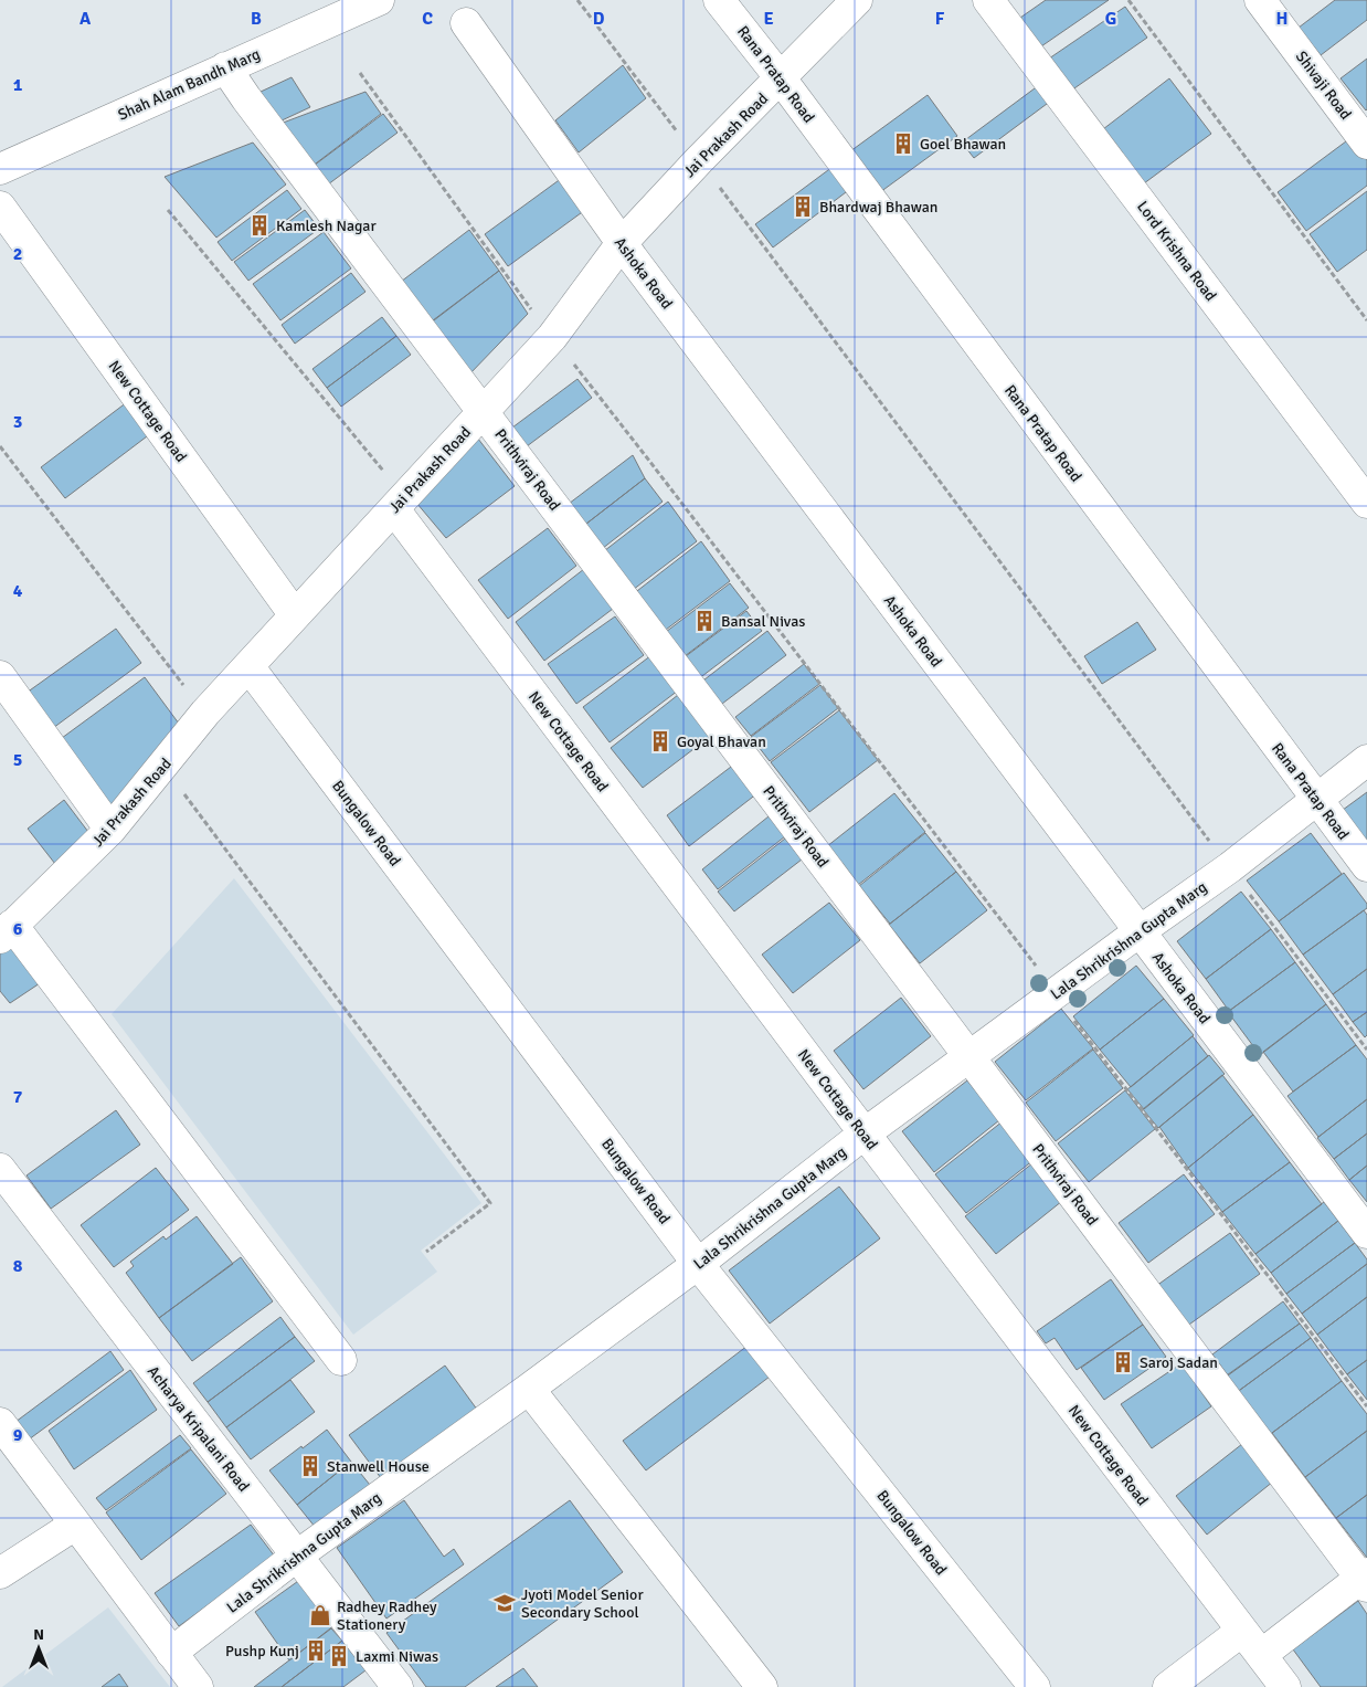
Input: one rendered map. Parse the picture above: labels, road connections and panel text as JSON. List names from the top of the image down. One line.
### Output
{"streets":{"street":["Rana Pratap Road","Shah Alam Bandh Marg","Shivaji Road","Jai Prakash Road","Lord Krishna Road","Ashoka Road","New Cottage Road","Prithviraj Road","Bungalow Road","Lala Shrikrishna Gupta Marg","Acharya Kripalani Road"]},"crossings":[["Rana Pratap Road","Jai Prakash Road"],["Rana Pratap Road","Lala Shrikrishna Gupta Marg"],["Shah Alam Bandh Marg","Prithviraj Road"],["Jai Prakash Road","Ashoka Road"],["Jai Prakash Road","New Cottage Road"],["Jai Prakash Road","Prithviraj Road"],["Jai Prakash Road","Bungalow Road"],["Ashoka Road","Lala Shrikrishna Gupta Marg"],["New Cottage Road","Lala Shrikrishna Gupta Marg"],["Prithviraj Road","Lala Shrikrishna Gupta Marg"],["Bungalow Road","Lala Shrikrishna Gupta Marg"],["Lala Shrikrishna Gupta Marg","Acharya Kripalani Road"]],"places":{"building":["Goel Bhawan","Bhardwaj Bhawan","Kamlesh Nagar","Bansal Nivas","Goyal Bhavan","Saroj Sadan","Stanwell House","Pushp Kunj","Laxmi Niwas"],"school or university":["Jyoti Model Senior Secondary School"],"shop":["Radhey Radhey Stationery"]},"north":"top","grid":{"columns":["A","B","C","D","E","F","G","H"],"rows":["1","2","3","4","5","6","7","8","9"]}}
